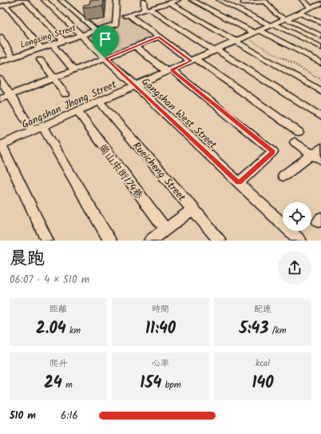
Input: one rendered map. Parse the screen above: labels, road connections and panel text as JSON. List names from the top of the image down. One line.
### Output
{"streets":{"street":["Longsing Street","Gangshan Jhong Street","Gangshan West Street","崗山中街174巷","Rueicheng Street"]},"crossings":[["Longsing Street","Gangshan West Street"],["Gangshan Jhong Street","Gangshan West Street"],["Gangshan Jhong Street","崗山中街174巷"],["Gangshan Jhong Street","Rueicheng Street"]],"page":{"heading":["晨跑","06:07 · 4 × 510 m"],"stats":[["距離","2.04 km"],["時間","11:40"],["配速","5:43 /km"],["爬升","24 m"],["心率","154 bpm"],["kcal","140"]],"list":[{"name":"510 m","note":"6:16"}]}}
